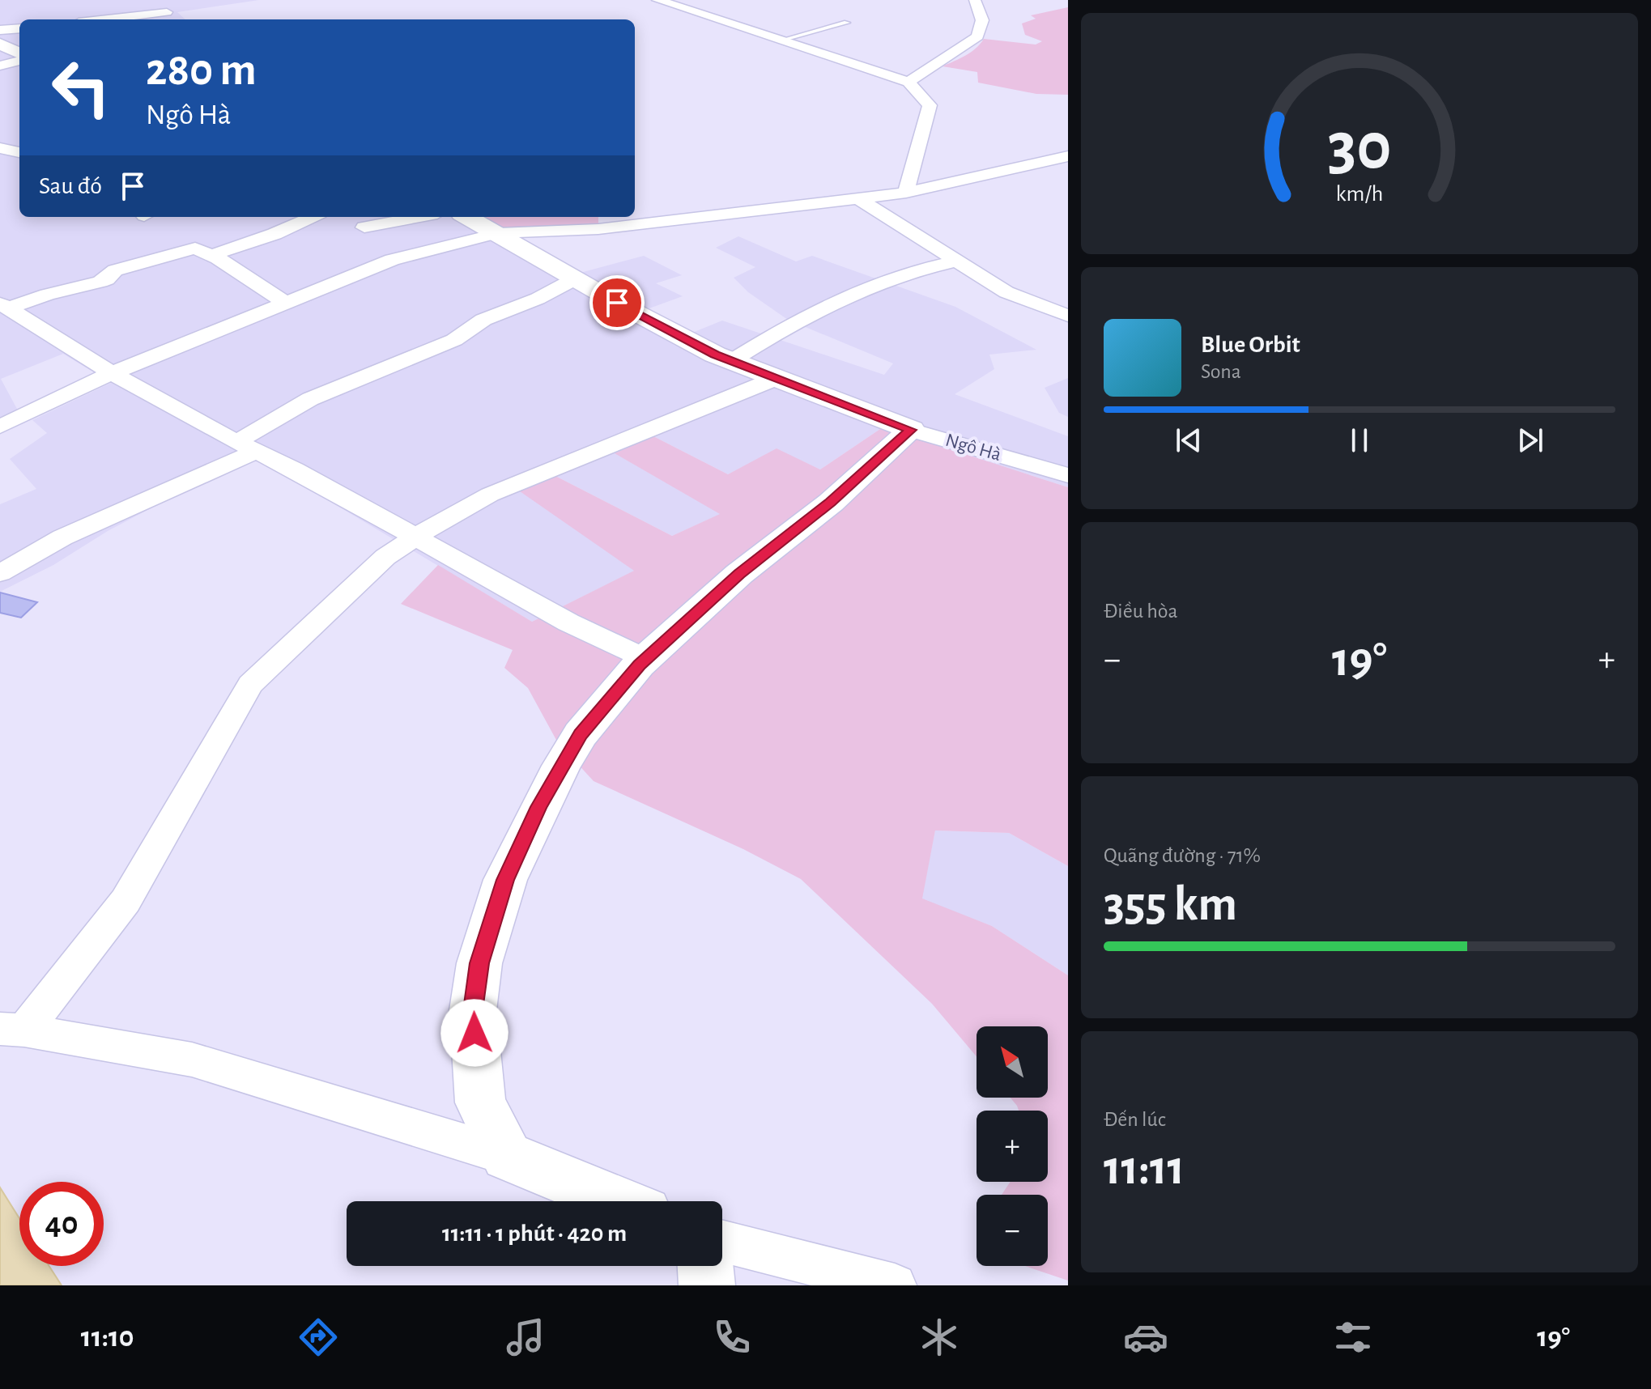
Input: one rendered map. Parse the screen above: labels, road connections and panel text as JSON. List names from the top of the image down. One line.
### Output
{"streets":{"street":["Ngô Hà"]},"north":"top left","page":{"turn":["280 m","Ngô Hà"],"then":"Sau đó","song":["Blue Orbit","Sona"],"tile":["Điều hòa",["Quãng đường · 71%","355 km"],["Đến lúc","11:11"]],"heat":["−","19°","+"],"map_buttons":["+","−"],"limit":"40","trip":"11:11 · 1 phút · 420 m","tabs":["11:10","19°"],"gauge":["30","km/h"]}}
